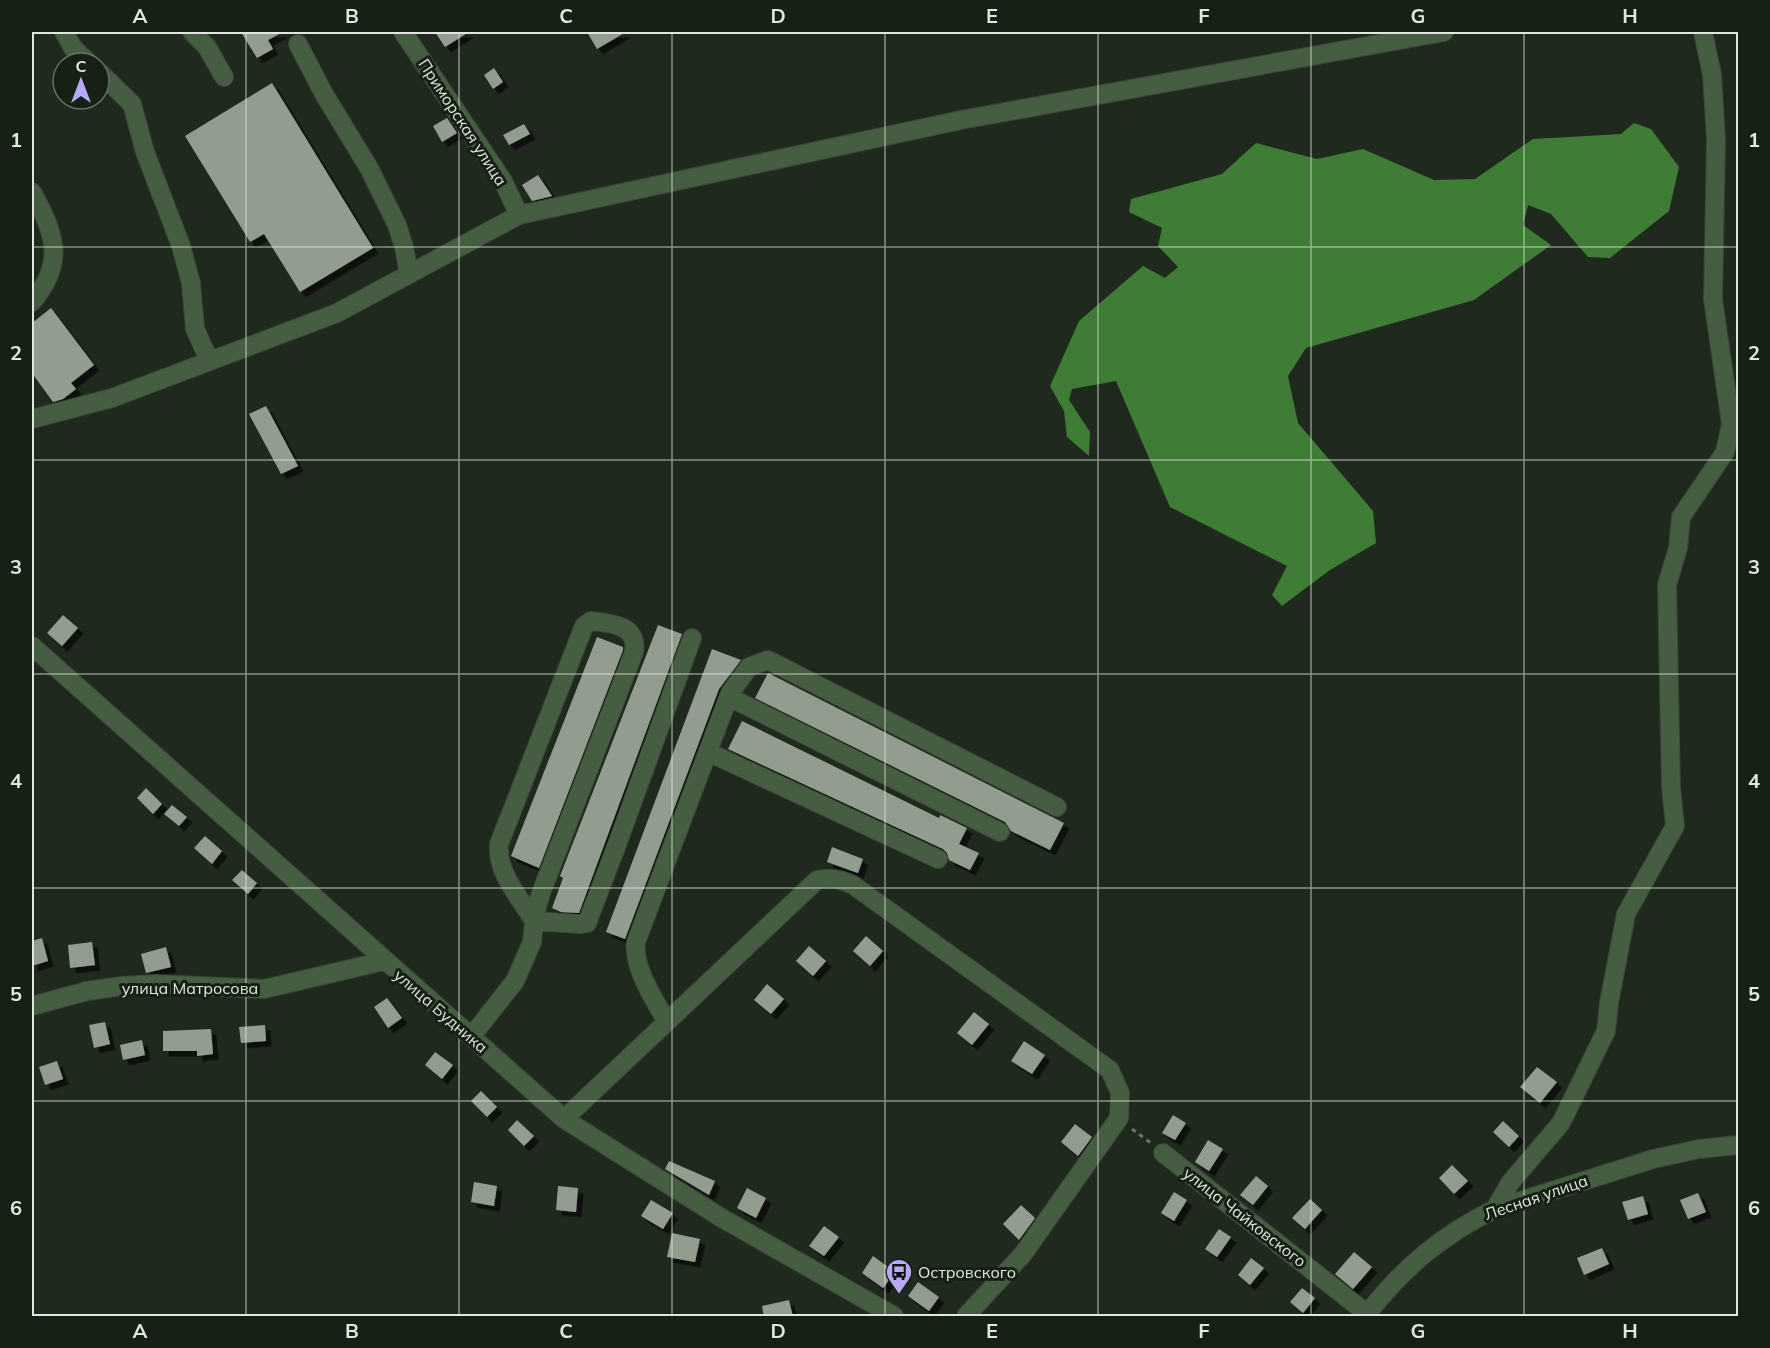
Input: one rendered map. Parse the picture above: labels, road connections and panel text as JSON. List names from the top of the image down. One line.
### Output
{"streets":{"street":["Приморская улица","улица Матросова","улица Будника","Лесная улица","улица Чайковского"]},"crossings":[["улица Матросова","улица Будника"],["Лесная улица","улица Чайковского"]],"places":{"bus stop":["Островского"]},"north":"top","grid":{"columns":["A","B","C","D","E","F","G","H"],"rows":["1","2","3","4","5","6"]}}
